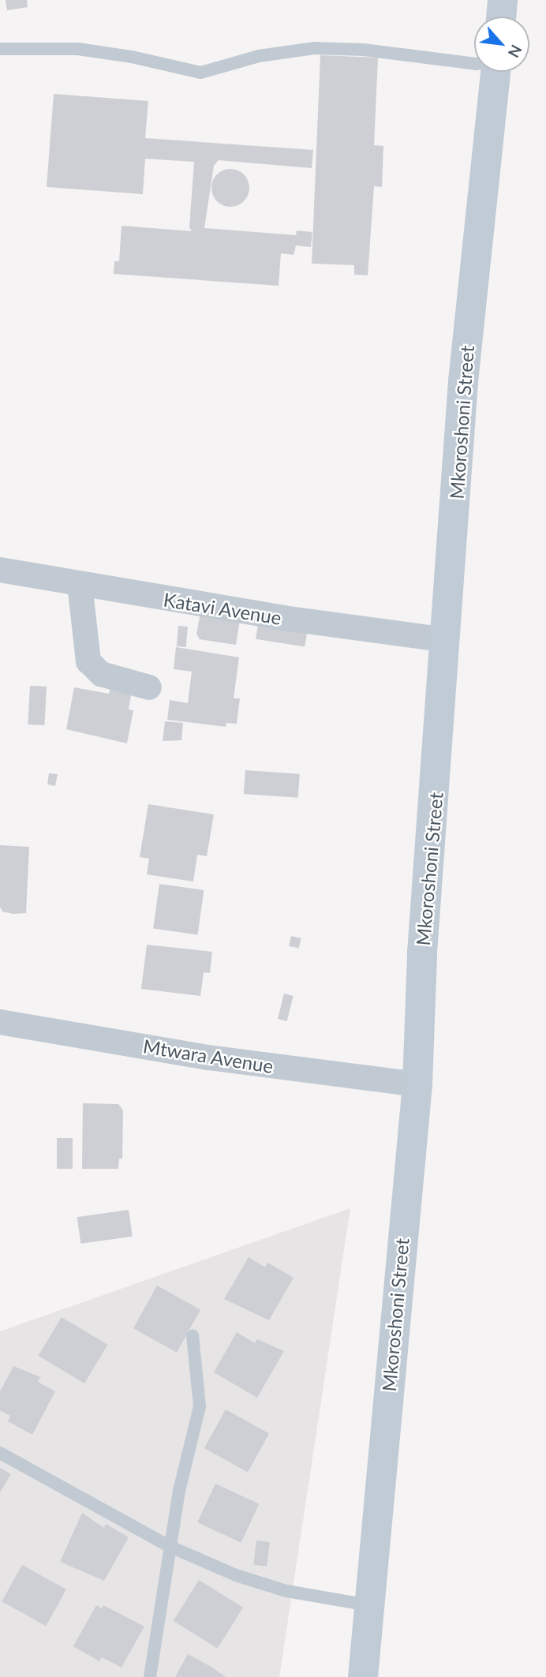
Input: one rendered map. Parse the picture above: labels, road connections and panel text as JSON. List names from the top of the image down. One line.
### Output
{"streets":{"street":["Mkoroshoni Street","Katavi Avenue","Mtwara Avenue"]},"crossings":[["Mkoroshoni Street","Katavi Avenue"],["Mkoroshoni Street","Mtwara Avenue"]],"north":"bottom right"}
